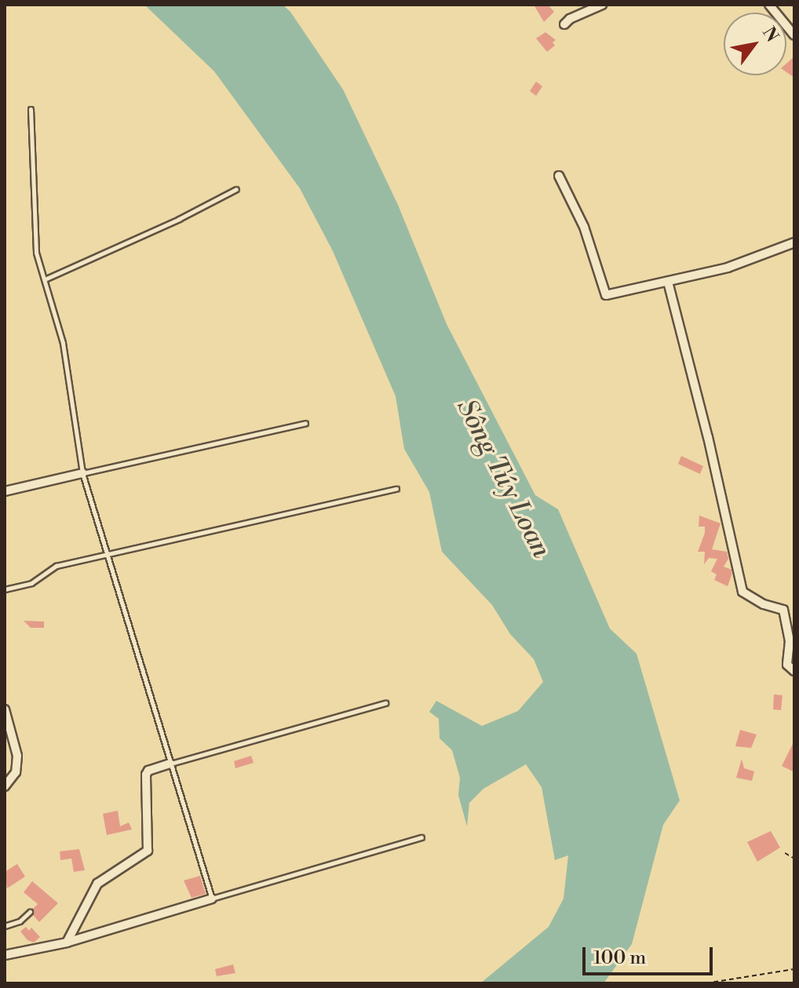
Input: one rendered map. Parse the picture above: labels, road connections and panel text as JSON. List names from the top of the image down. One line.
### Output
{"water":["Sông Túy Loan"],"scale_bar":"100 m","north":"top right"}
